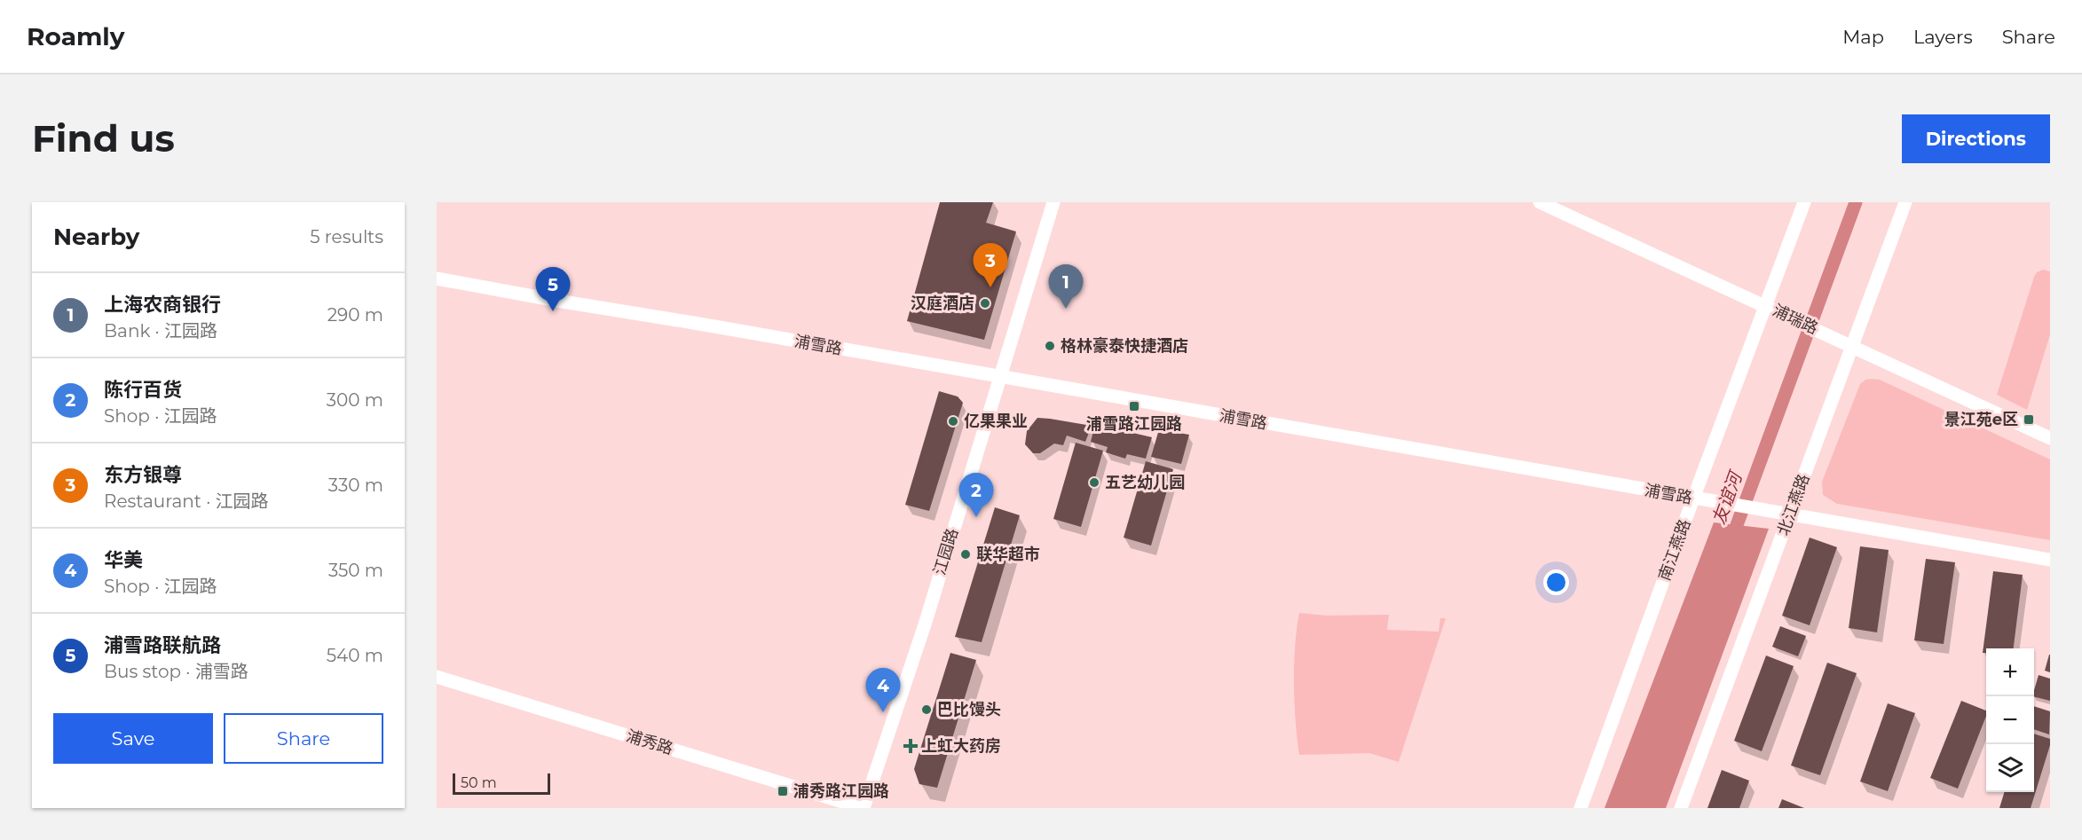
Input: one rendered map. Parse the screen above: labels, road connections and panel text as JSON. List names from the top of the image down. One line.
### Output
{"streets":{"street":["浦瑞路","浦雪路","北江燕路","南江燕路","江园路","浦秀路"]},"crossings":[["浦瑞路","北江燕路"],["浦瑞路","南江燕路"],["浦雪路","北江燕路"],["浦雪路","南江燕路"],["浦雪路","江园路"],["江园路","浦秀路"]],"water":["友谊河"],"places":{"other":["汉庭酒店","格林豪泰快捷酒店","亿果果业","五艺幼儿园","联华超市","巴比馒头"],"transit":["浦雪路江园路","景江苑e区","浦秀路江园路"],"health":["上虹大药房"]},"scale_bar":"50 m","page":{"header":"Roamly","nav":["Map","Layers","Share"],"buttons":["Directions",["Save","Share"]],"title":"Find us","heading":["Nearby","5 results"],"pins":["3","1","5","2","4"],"list":[{"mark":"1","name":"上海农商银行","note":"Bank · 江园路","value":"290 m"},{"mark":"2","name":"陈行百货","note":"Shop · 江园路","value":"300 m"},{"mark":"3","name":"东方银尊","note":"Restaurant · 江园路","value":"330 m"},{"mark":"4","name":"华美","note":"Shop · 江园路","value":"350 m"},{"mark":"5","name":"浦雪路联航路","note":"Bus stop · 浦雪路","value":"540 m"}],"map_buttons":["+","−"],"scale":"50 m"}}
